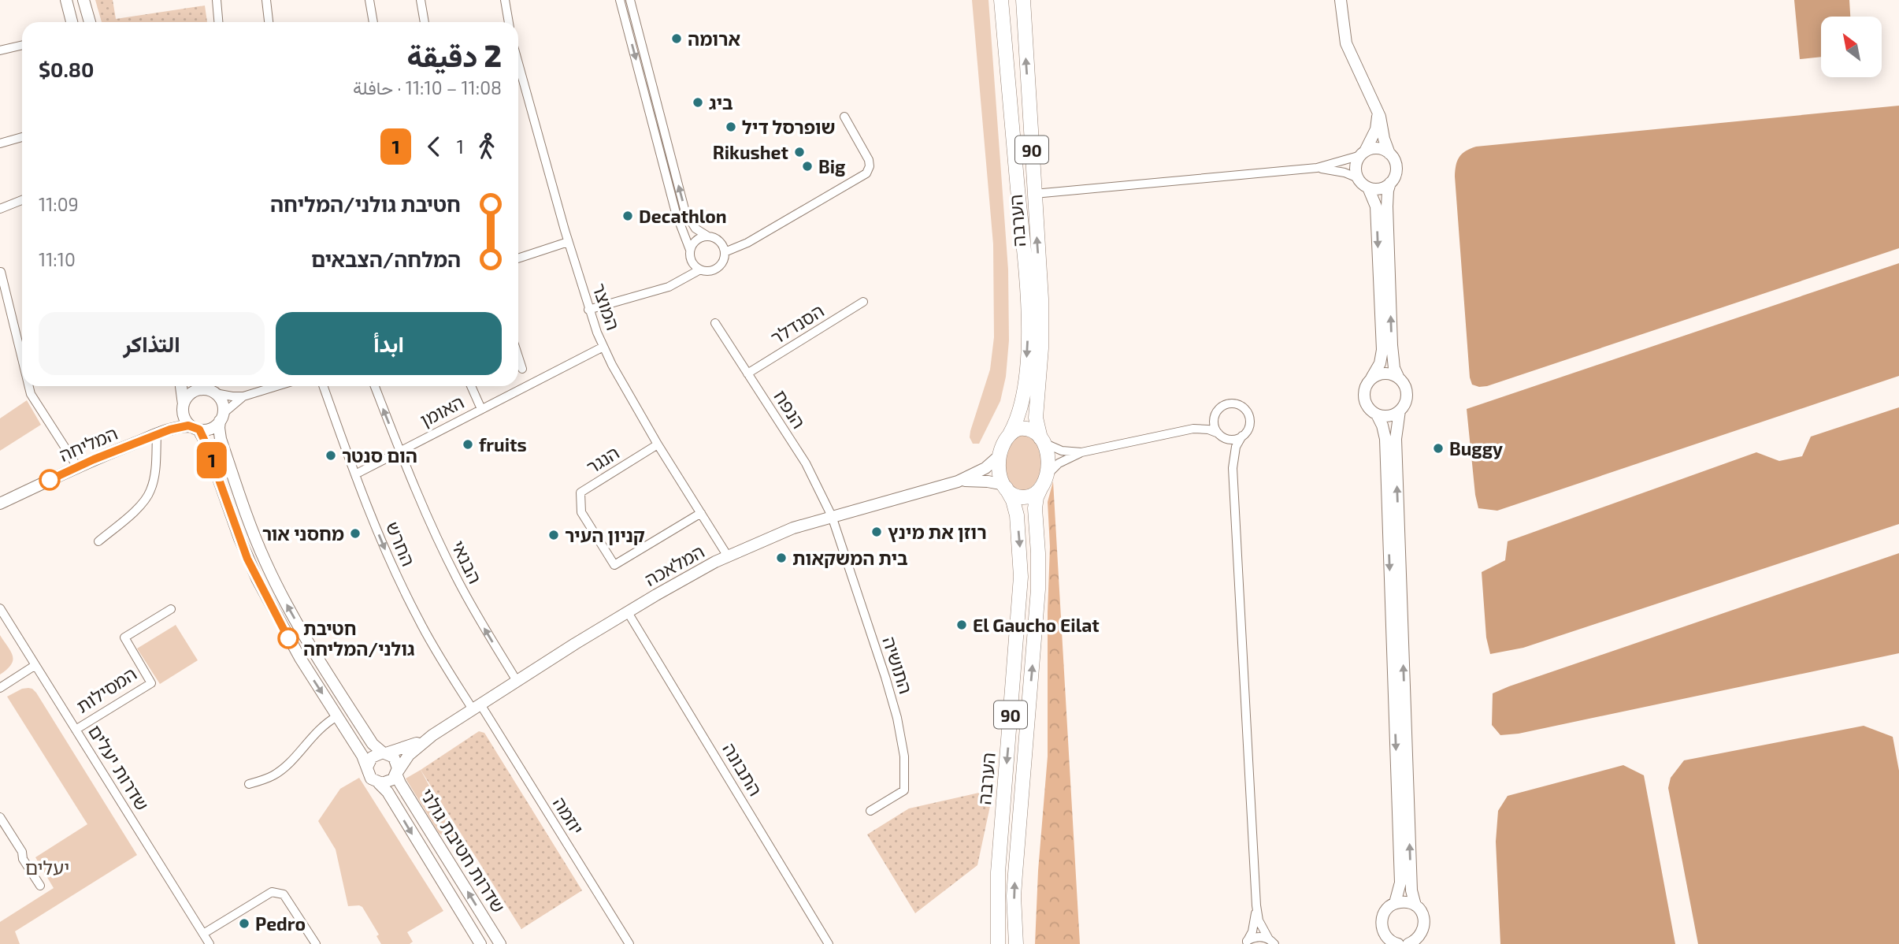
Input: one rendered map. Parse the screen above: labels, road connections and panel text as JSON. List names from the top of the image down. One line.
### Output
{"streets":{"highway":["90","הערבה"],"street":["המוצר","הסנדלר","הנפח","האומן","המליחה","הנגר","החרש","הבנאי","המלאכה","התושיה","המסילות","שדרות יעלים","התבונה","יוזמה","שדרות חטיבת גולני"]},"crossings":[["90","הערבה"],["90","המלאכה"],["הערבה","המלאכה"],["המוצר","האומן"],["המוצר","הנגר"],["המוצר","המלאכה"],["הסנדלר","הנפח"],["הנפח","המלאכה"],["הנפח","התושיה"],["האומן","החרש"],["האומן","הבנאי"],["החרש","המלאכה"],["החרש","יוזמה"],["הבנאי","המלאכה"],["המלאכה","התושיה"],["המלאכה","התבונה"],["המלאכה","יוזמה"],["המלאכה","שדרות חטיבת גולני"],["המסילות","שדרות יעלים"]],"one_way":["החרש","הבנאי"],"districts":["יעלים"],"places":["ארומה","ביג","שופרסל דיל","Rikushet","Big","Decathlon","fruits","Buggy","הום סנטר","רוזן את מינץ","מחסני אור","קניון העיר","בית המשקאות","El Gaucho Eilat","חטיבת גולני/המליחה","Pedro"],"lines":["bus line 1"],"north":"top left","page":{"on_map":"1","heading":["2 دقيقة","11:08 – 11:10 · حافلة","$0.80"],"legs":["1","1"],"list":[{"name":"חטיבת גולני/המליחה","value":"11:09"},{"name":"המלחה/הצבאים","value":"11:10"}],"buttons":["ابدأ","التذاكر"]}}
